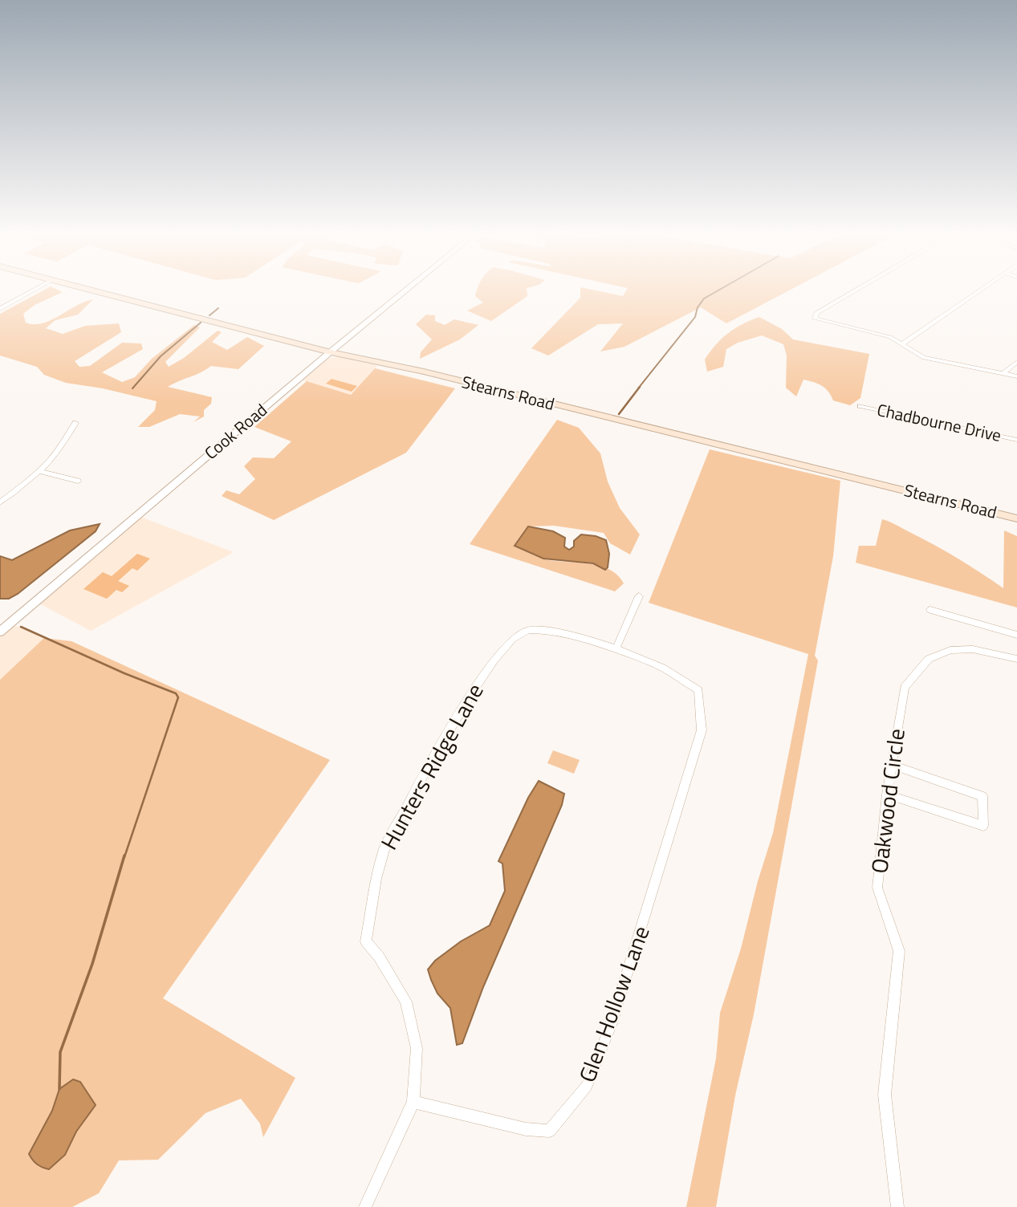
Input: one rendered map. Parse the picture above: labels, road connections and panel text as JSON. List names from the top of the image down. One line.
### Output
{"streets":{"main road":["Stearns Road"],"street":["Chadbourne Drive","Cook Road","Hunters Ridge Lane","Oakwood Circle","Glen Hollow Lane"]},"crossings":[["Stearns Road","Cook Road"],["Hunters Ridge Lane","Glen Hollow Lane"]]}
